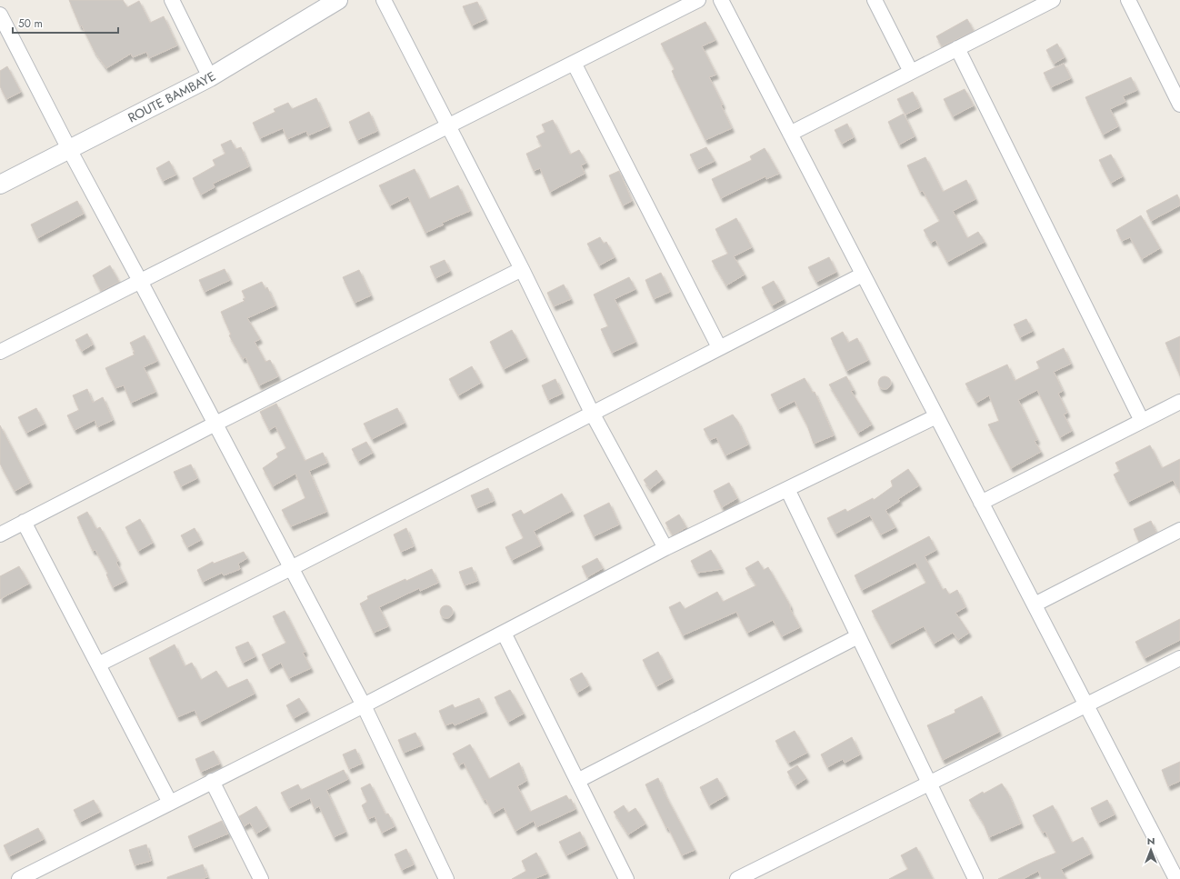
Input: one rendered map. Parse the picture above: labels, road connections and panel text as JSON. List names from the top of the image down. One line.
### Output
{"streets":{"street":["ROUTE BAMBAYE"]},"scale_bar":"50 m","north":"top"}
